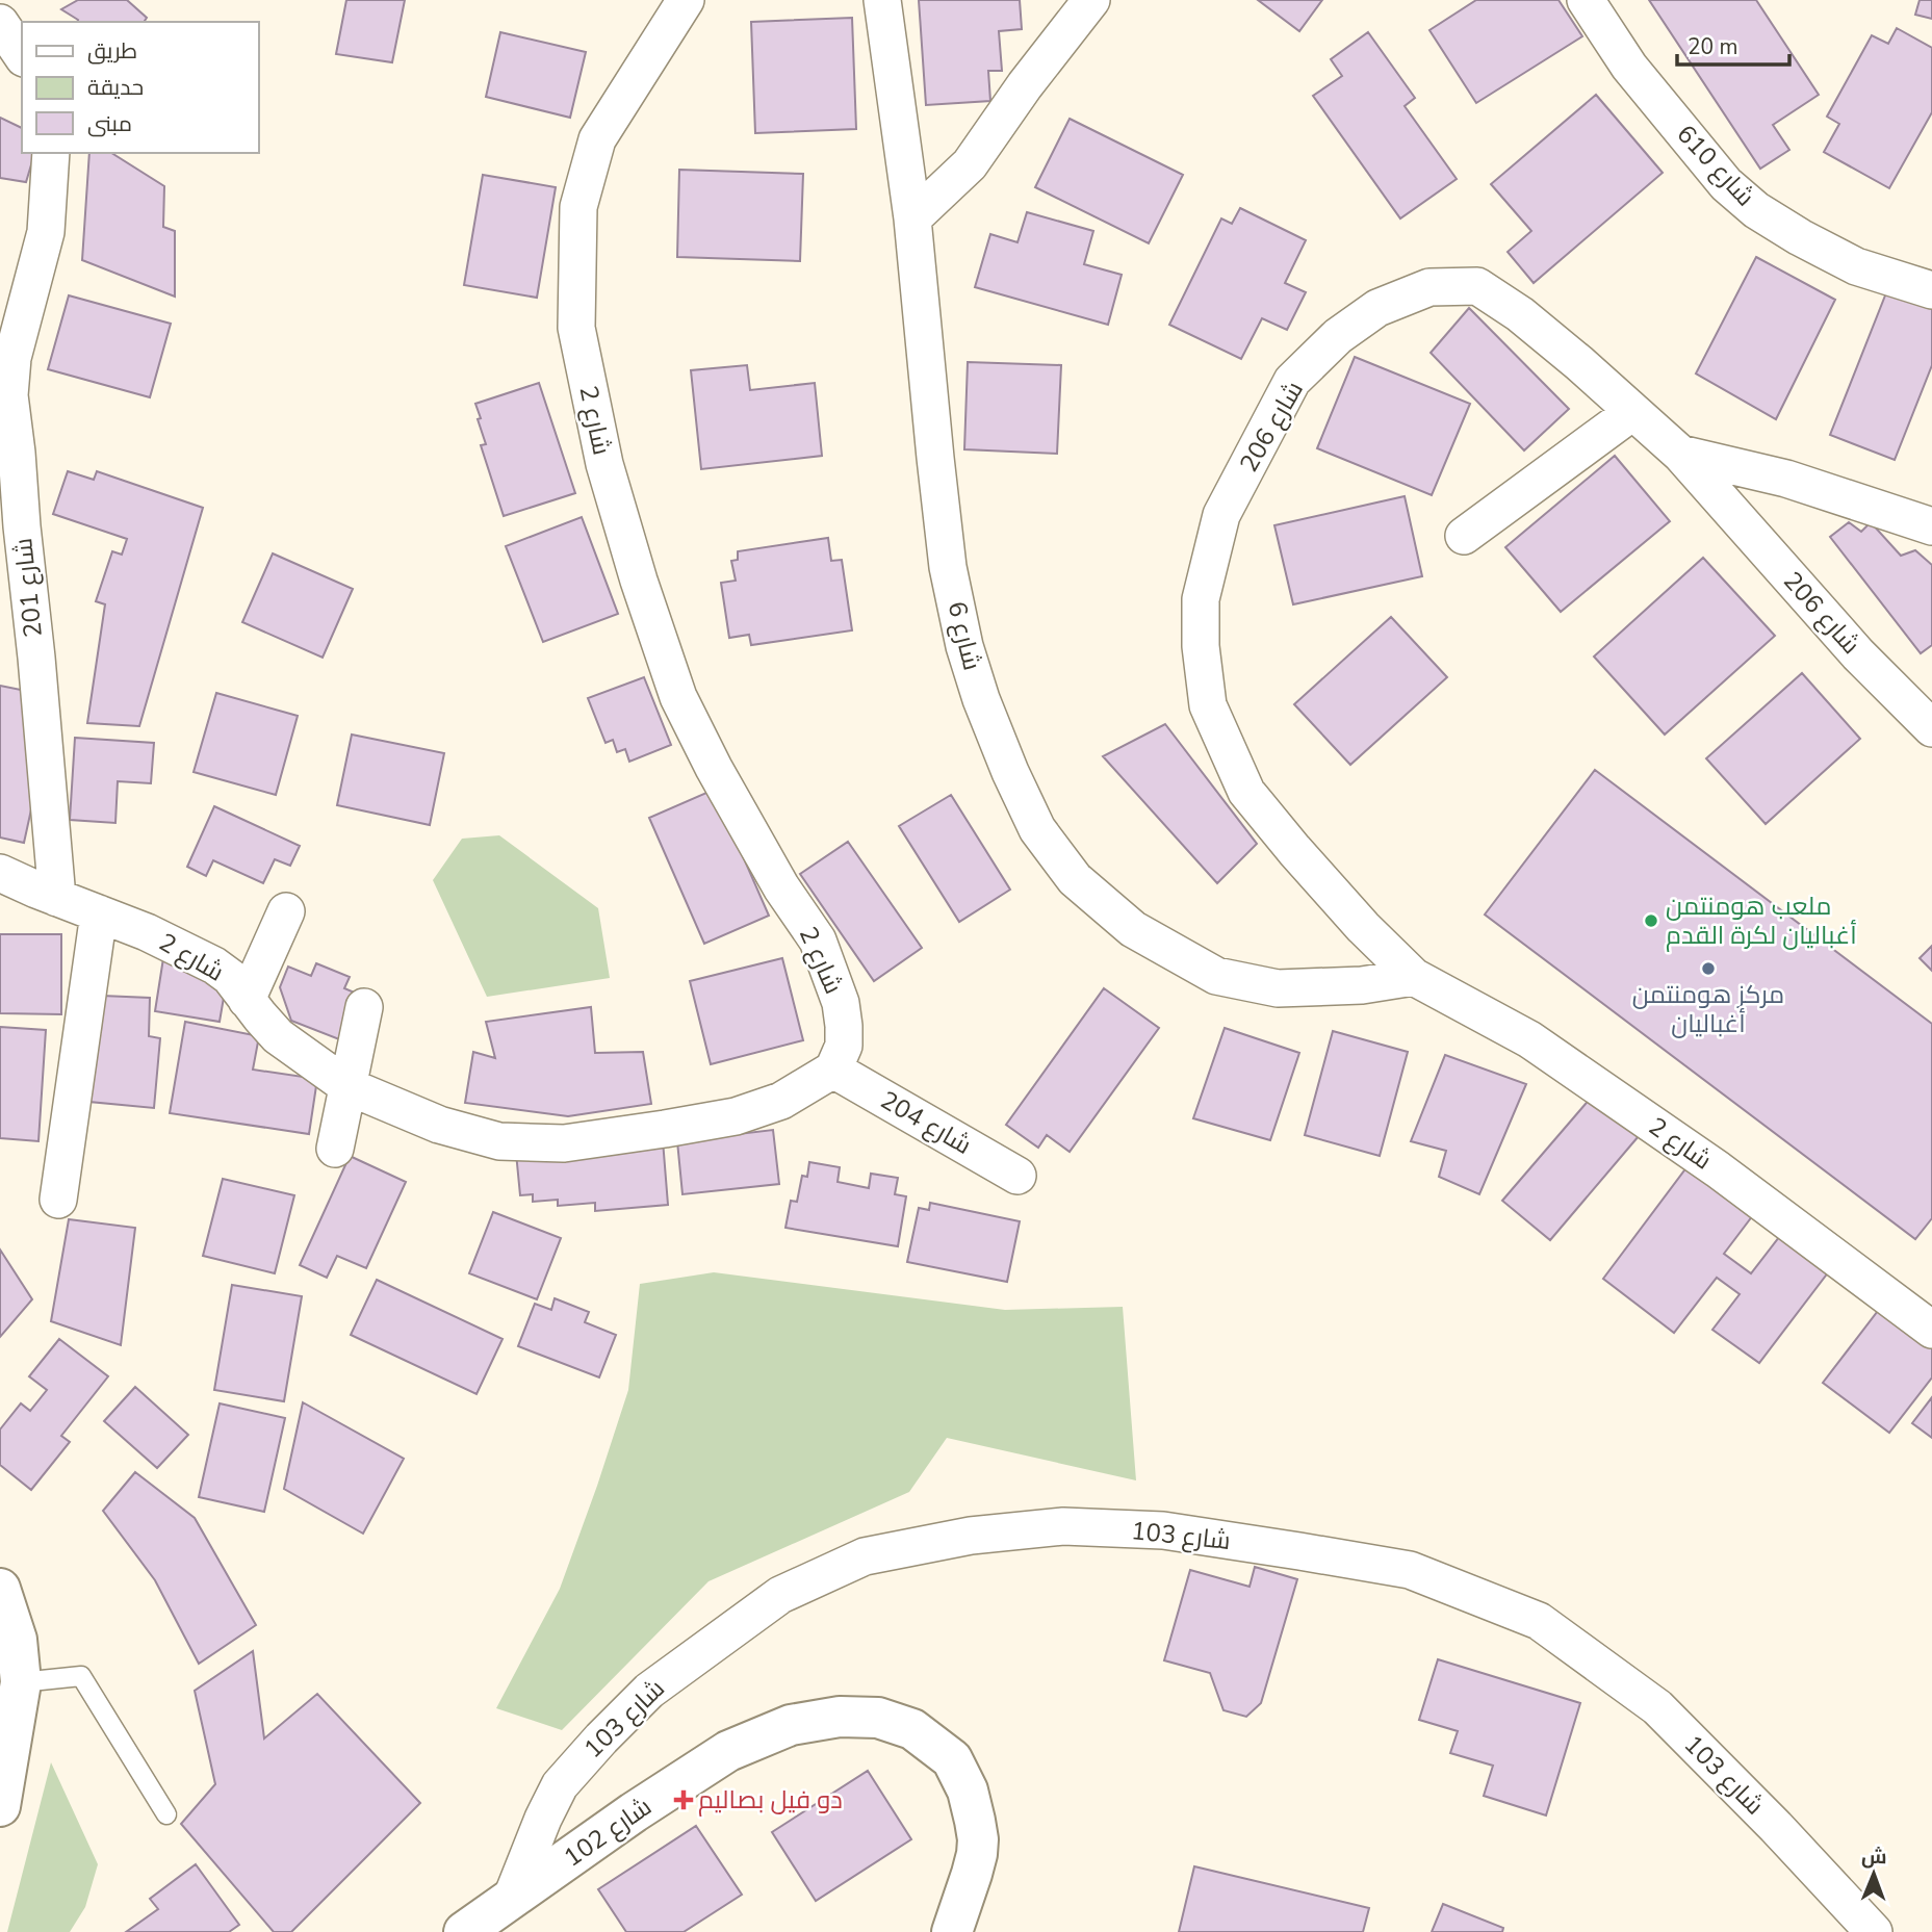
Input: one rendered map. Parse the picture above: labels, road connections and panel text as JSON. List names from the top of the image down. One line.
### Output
{"streets":{"main road":["شارع 102"],"street":["شارع 610","شارع 2","شارع 206","شارع 201","شارع 6","شارع 204","شارع 103"]},"crossings":[["شارع 2","شارع 206"],["شارع 2","شارع 201"],["شارع 2","شارع 6"],["شارع 2","شارع 204"],["شارع 206","شارع 6"],["شارع 103","شارع 102"]],"places":{"other":["ملعب هومنتمن أغباليان لكرة القدم","مركز هومنتمن أغباليان"],"health":["دو فيل بصاليم"]},"legend":["طريق","حديقة","مبنى"],"scale_bar":"20 m","north":"top"}
